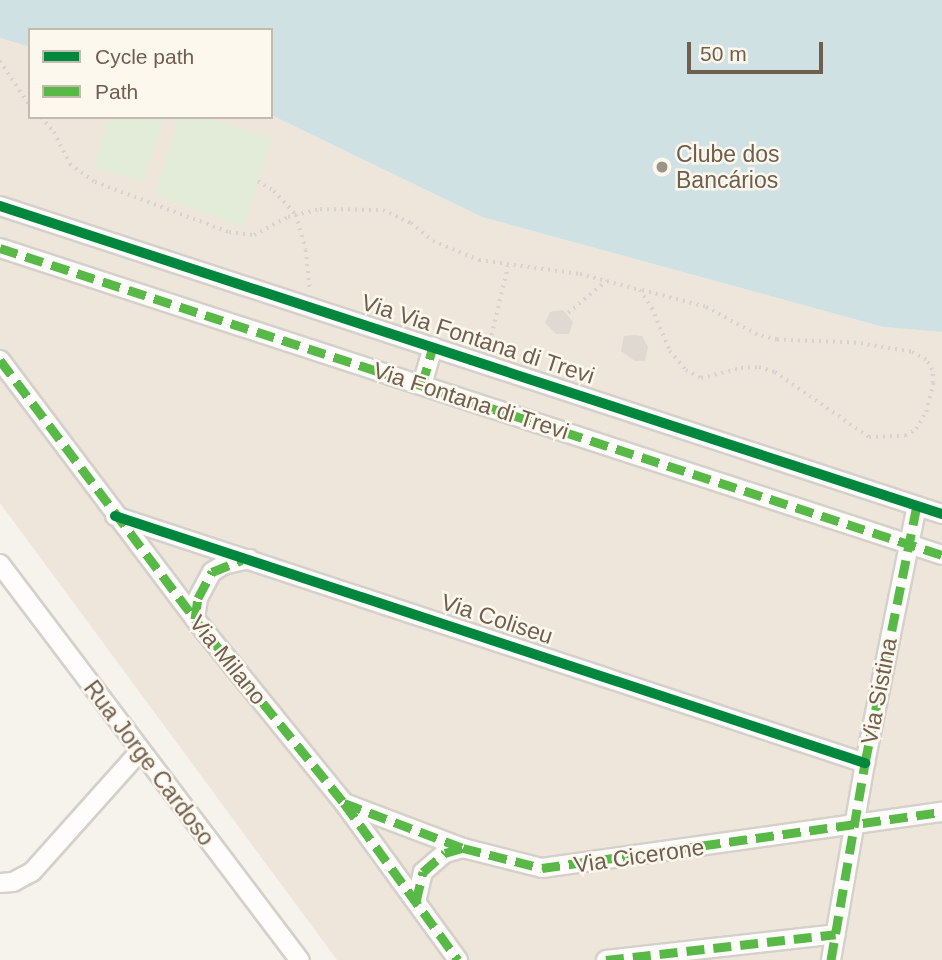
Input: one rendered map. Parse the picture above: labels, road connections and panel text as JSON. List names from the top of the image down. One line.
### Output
{"streets":{"street":["Via Via Fontana di Trevi","Via Fontana di Trevi","Via Coliseu","Via Milano","Via Sistina","Rua Jorge Cardoso","Via Cicerone"]},"crossings":[["Via Via Fontana di Trevi","Via Sistina"],["Via Fontana di Trevi","Via Sistina"],["Via Coliseu","Via Milano"],["Via Coliseu","Via Sistina"],["Via Milano","Via Cicerone"],["Via Sistina","Via Cicerone"]],"places":["Clube dos Bancários"],"legend":["Cycle path","Path"],"scale_bar":"50 m"}
